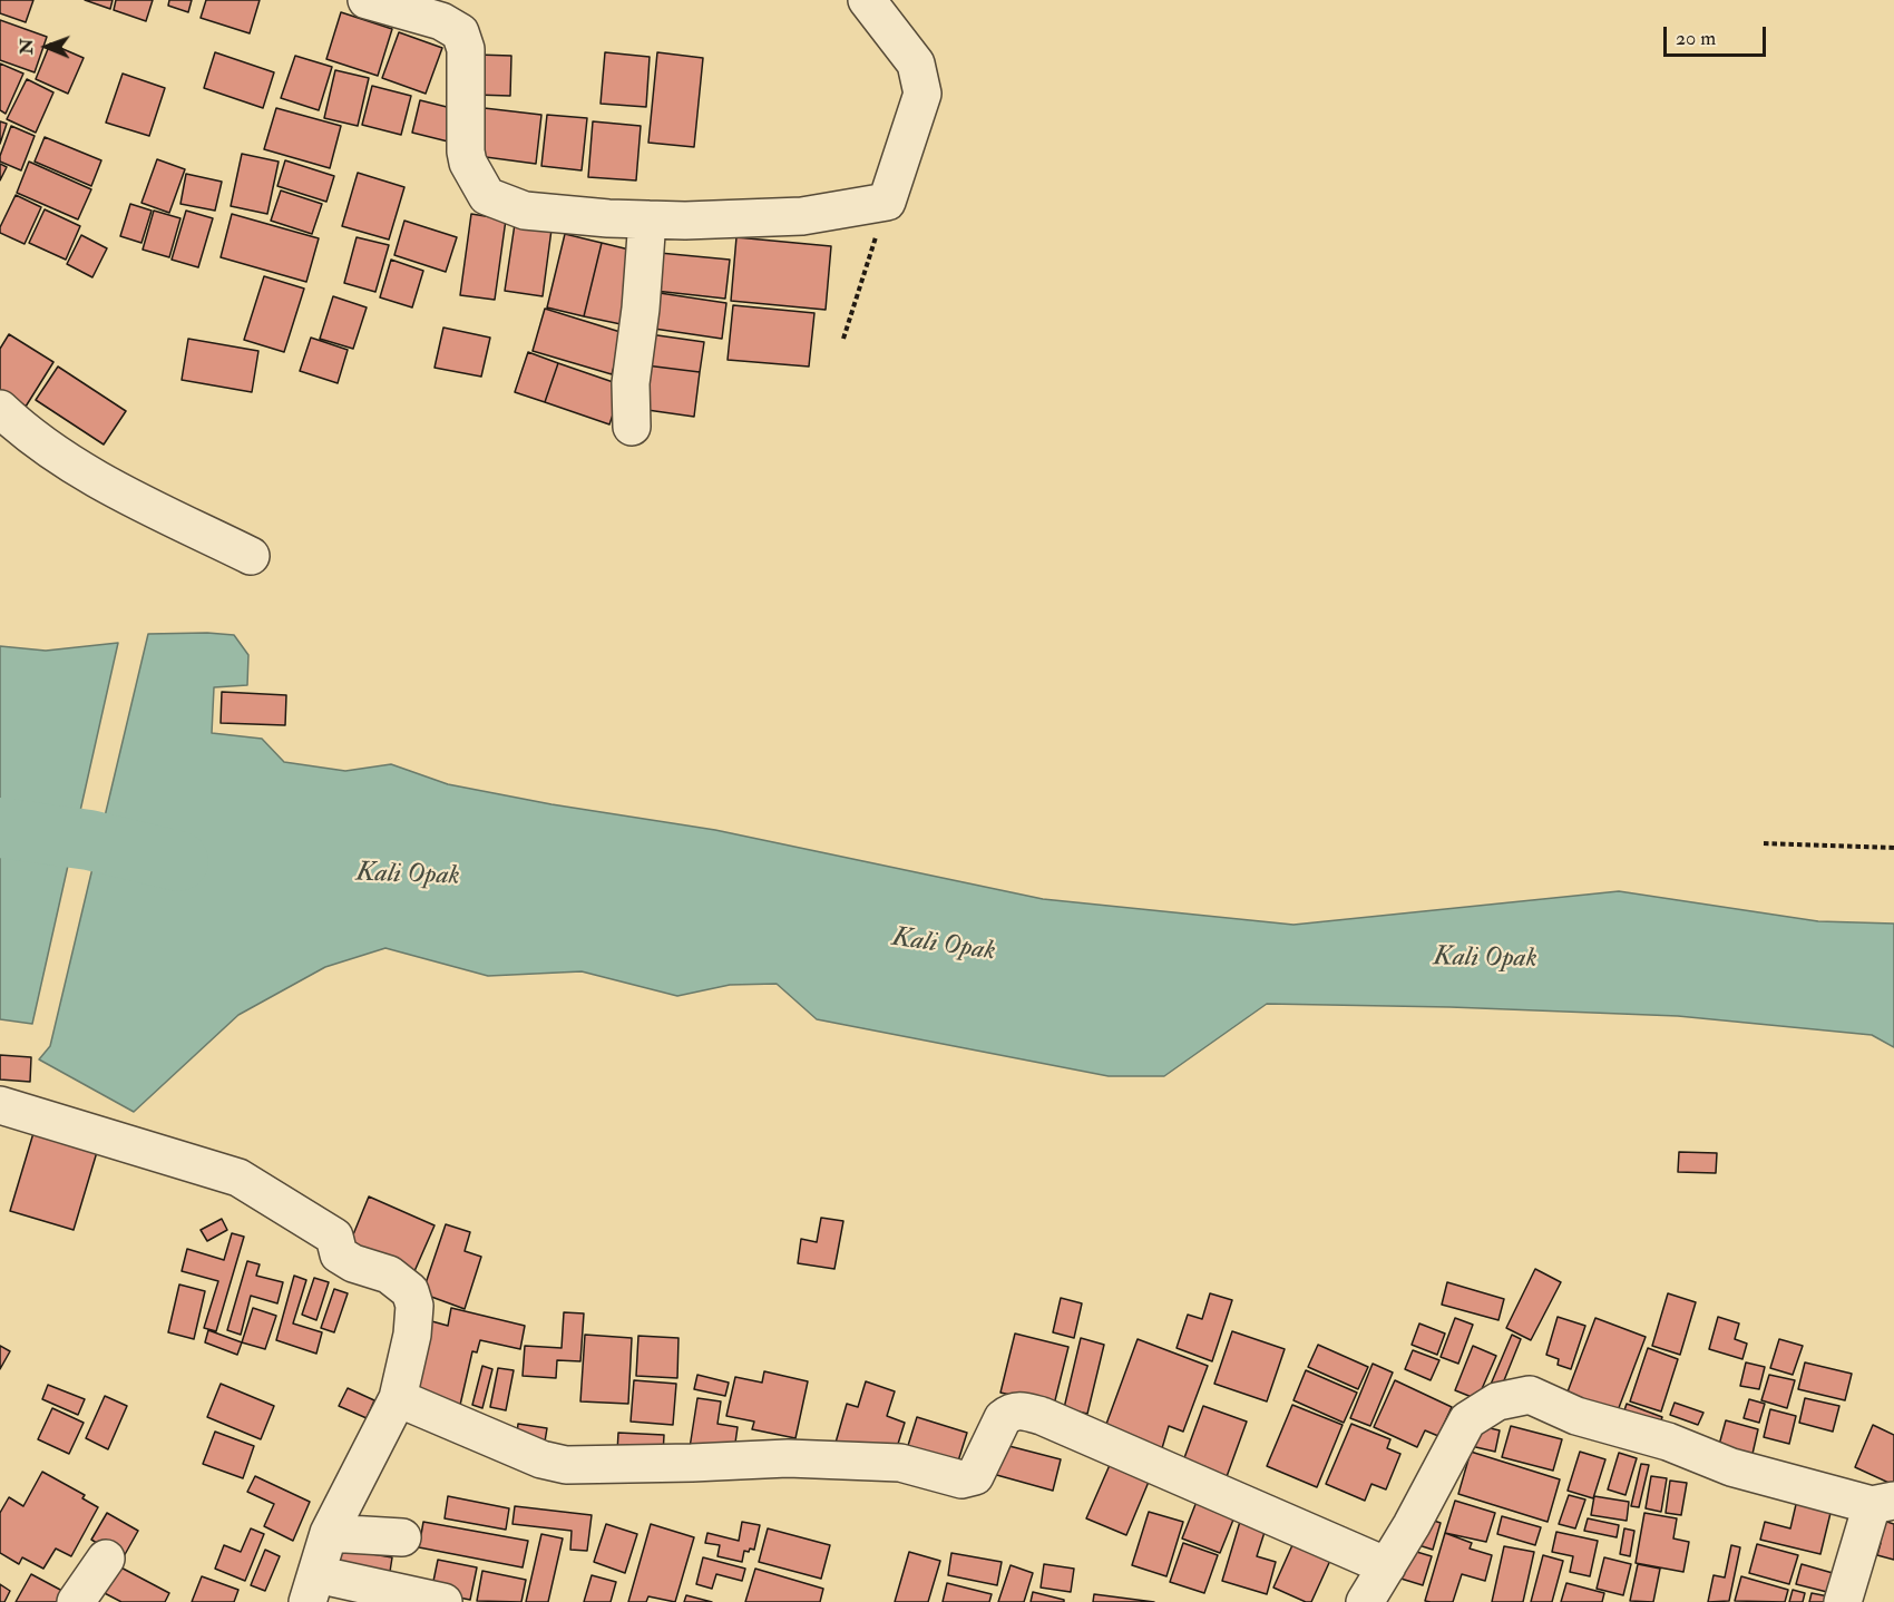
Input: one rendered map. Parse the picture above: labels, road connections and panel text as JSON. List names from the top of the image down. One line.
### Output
{"water":["Kali Opak"],"scale_bar":"20 m","north":"left"}
